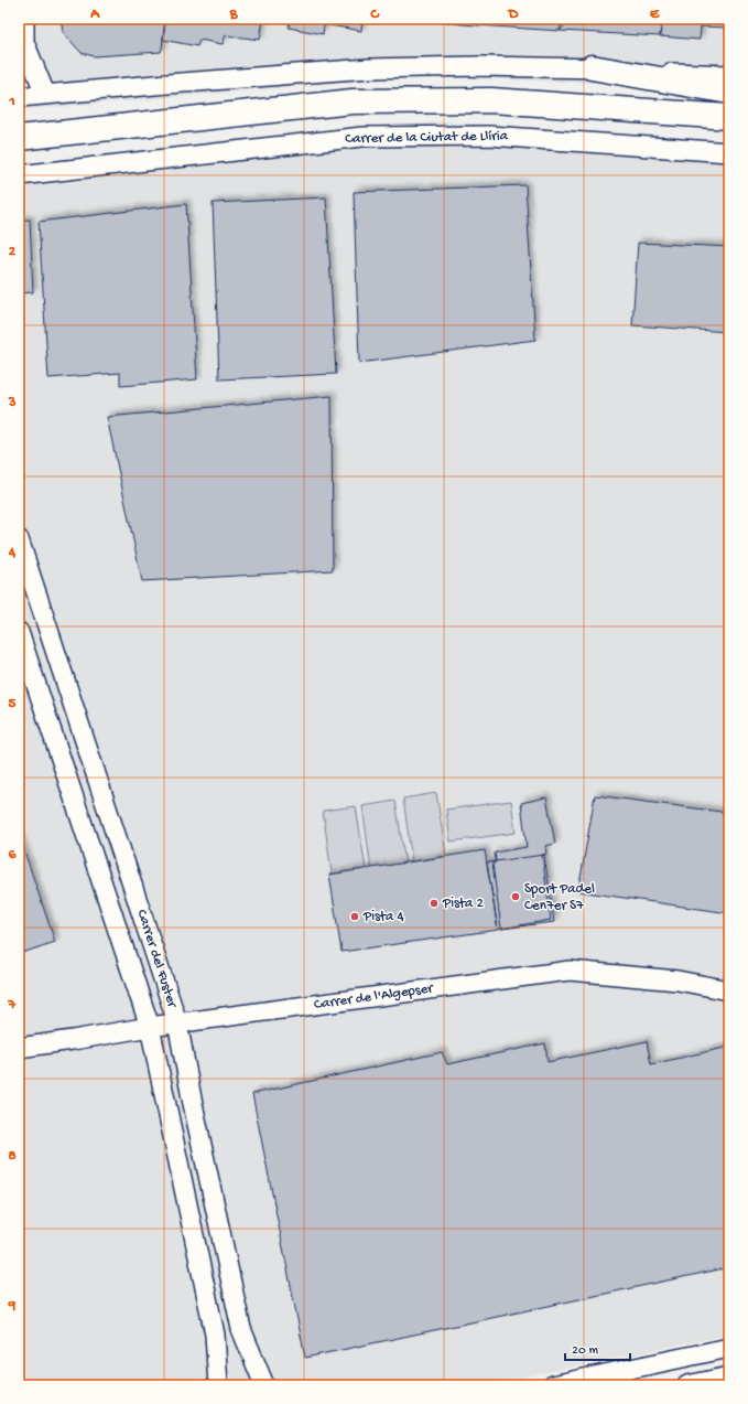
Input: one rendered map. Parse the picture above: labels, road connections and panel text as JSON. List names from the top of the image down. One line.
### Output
{"streets":{"street":["Carrer de la Ciutat de Llíria","Carrer del Fuster","Carrer de l'Algepser"]},"crossings":[["Carrer del Fuster","Carrer de l'Algepser"]],"places":["Sport Padel Cen7er S7","Pista 2","Pista 4"],"scale_bar":"20 m","grid":{"columns":["A","B","C","D","E"],"rows":["1","2","3","4","5","6","7","8","9"]}}
